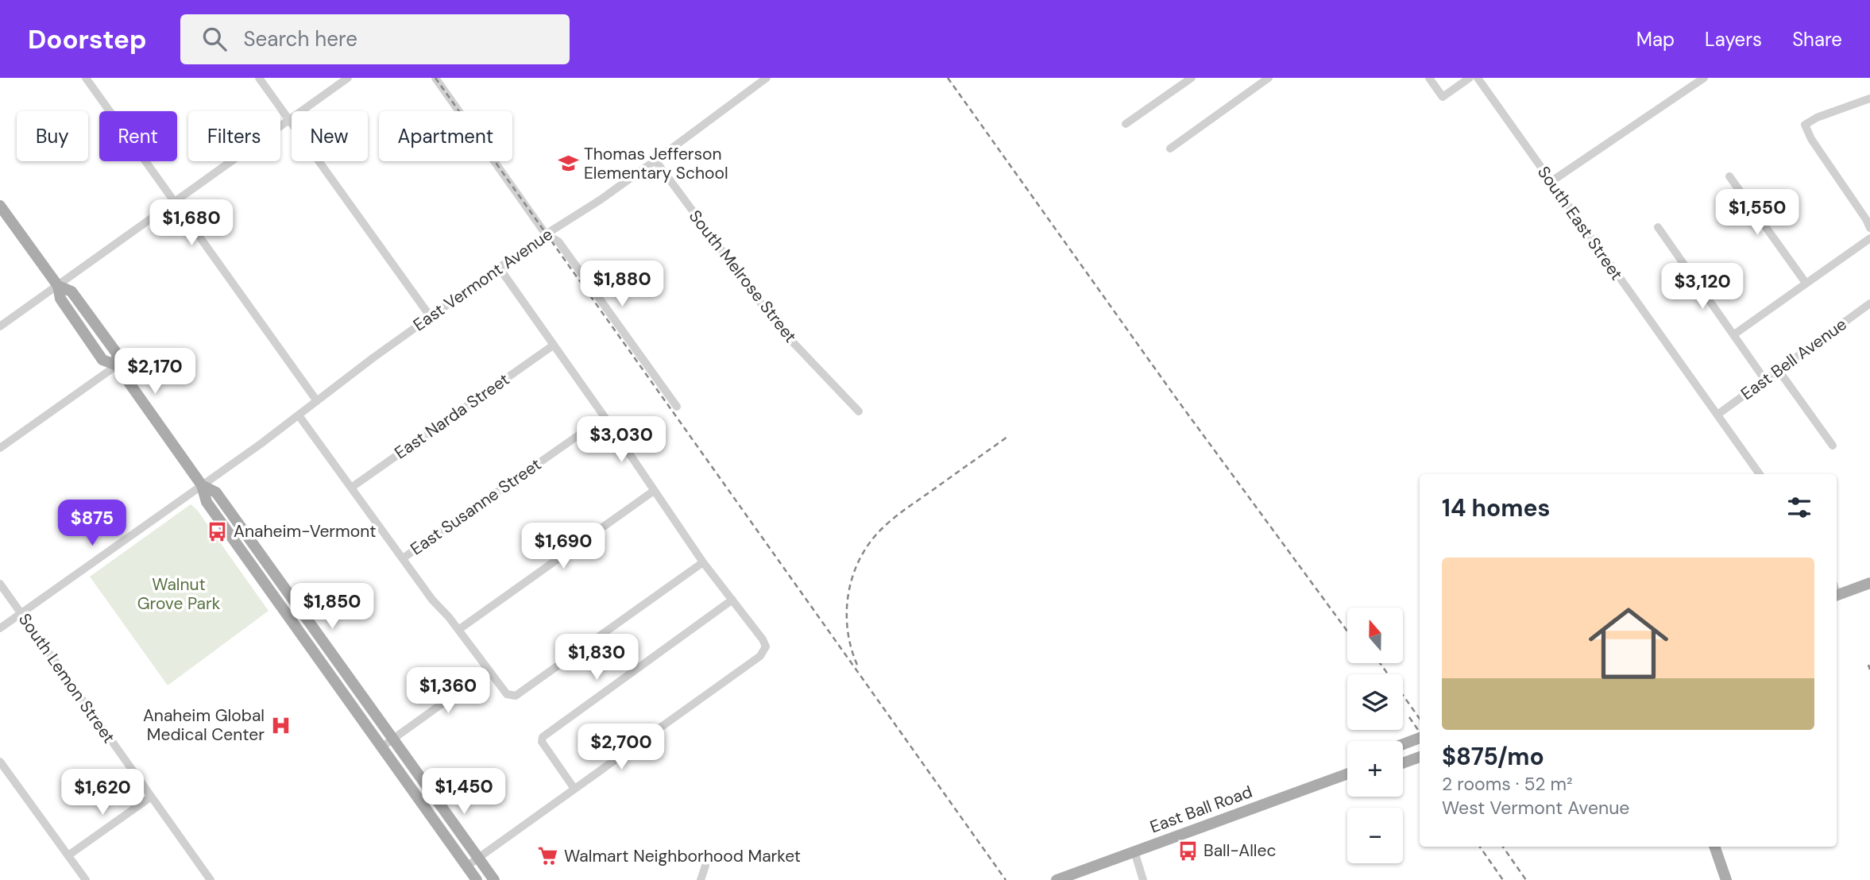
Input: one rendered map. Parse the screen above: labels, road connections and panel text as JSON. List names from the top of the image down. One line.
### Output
{"streets":{"main road":["East Ball Road"],"street":["South East Street","South Melrose Street","East Vermont Avenue","East Bell Avenue","East Narda Street","East Susanne Street","South Lemon Street"]},"crossings":[["South East Street","East Bell Avenue"],["South Melrose Street","East Vermont Avenue"],["East Vermont Avenue","South Lemon Street"]],"parks":["Walnut Grove Park"],"places":{"school or university":["Thomas Jefferson Elementary School"],"bus stop":["Anaheim-Vermont","Ball-Allec"],"hospital":["Anaheim Global Medical Center"],"supermarket":["Walmart Neighborhood Market"]},"north":"top","page":{"header":"Doorstep","search":"Search here","nav":["Map","Layers","Share"],"chip":["Buy","Rent","Filters","New","Apartment"],"price":["$1,550","$1,680","$1,880","$3,120","$2,170","$3,030","$875","$1,690","$1,850","$1,830","$1,360","$2,700","$1,450","$1,620"],"heading":"14 homes","list":[{"name":"$875/mo","note":"2 rooms · 52 m² · West Vermont Avenue"}],"map_buttons":["+","−"]}}
